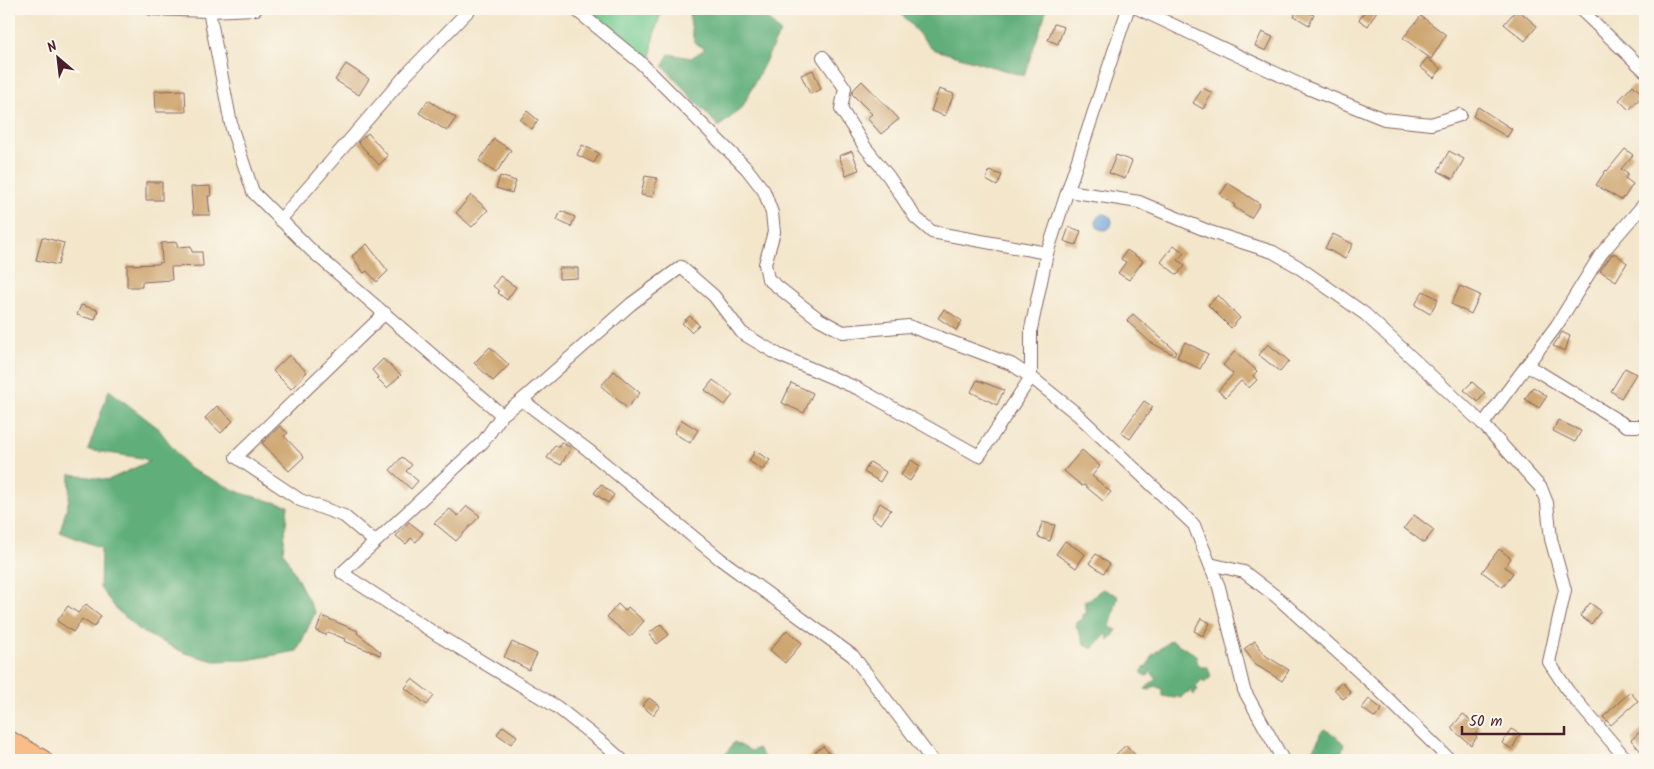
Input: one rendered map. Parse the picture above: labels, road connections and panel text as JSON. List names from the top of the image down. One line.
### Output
{"scale_bar":"50 m","north":"top left"}
